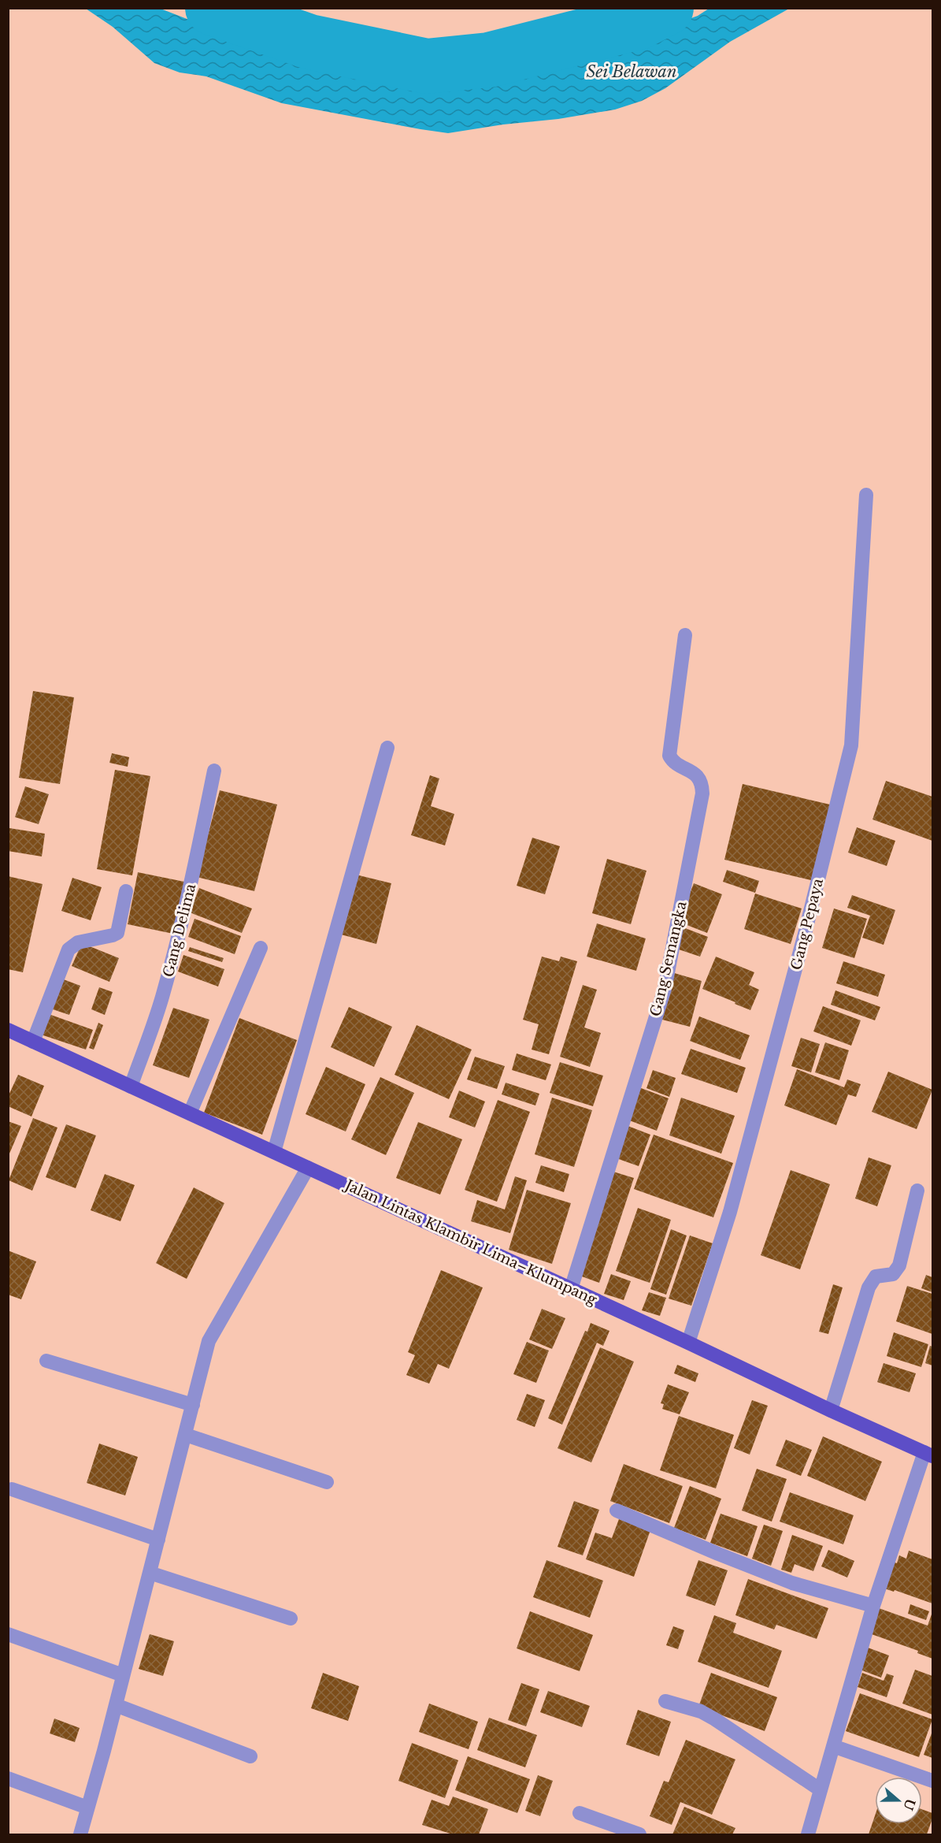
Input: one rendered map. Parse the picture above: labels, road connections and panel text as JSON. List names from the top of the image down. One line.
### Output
{"streets":{"main road":["Jalan Lintas Klambir Lima–Klumpang"],"street":["Gang Pepaya","Gang Delima","Gang Semangka"]},"crossings":[["Gang Pepaya","Jalan Lintas Klambir Lima–Klumpang"],["Gang Delima","Jalan Lintas Klambir Lima–Klumpang"],["Gang Semangka","Jalan Lintas Klambir Lima–Klumpang"]],"water":["Sei Belawan"],"north":"right"}
